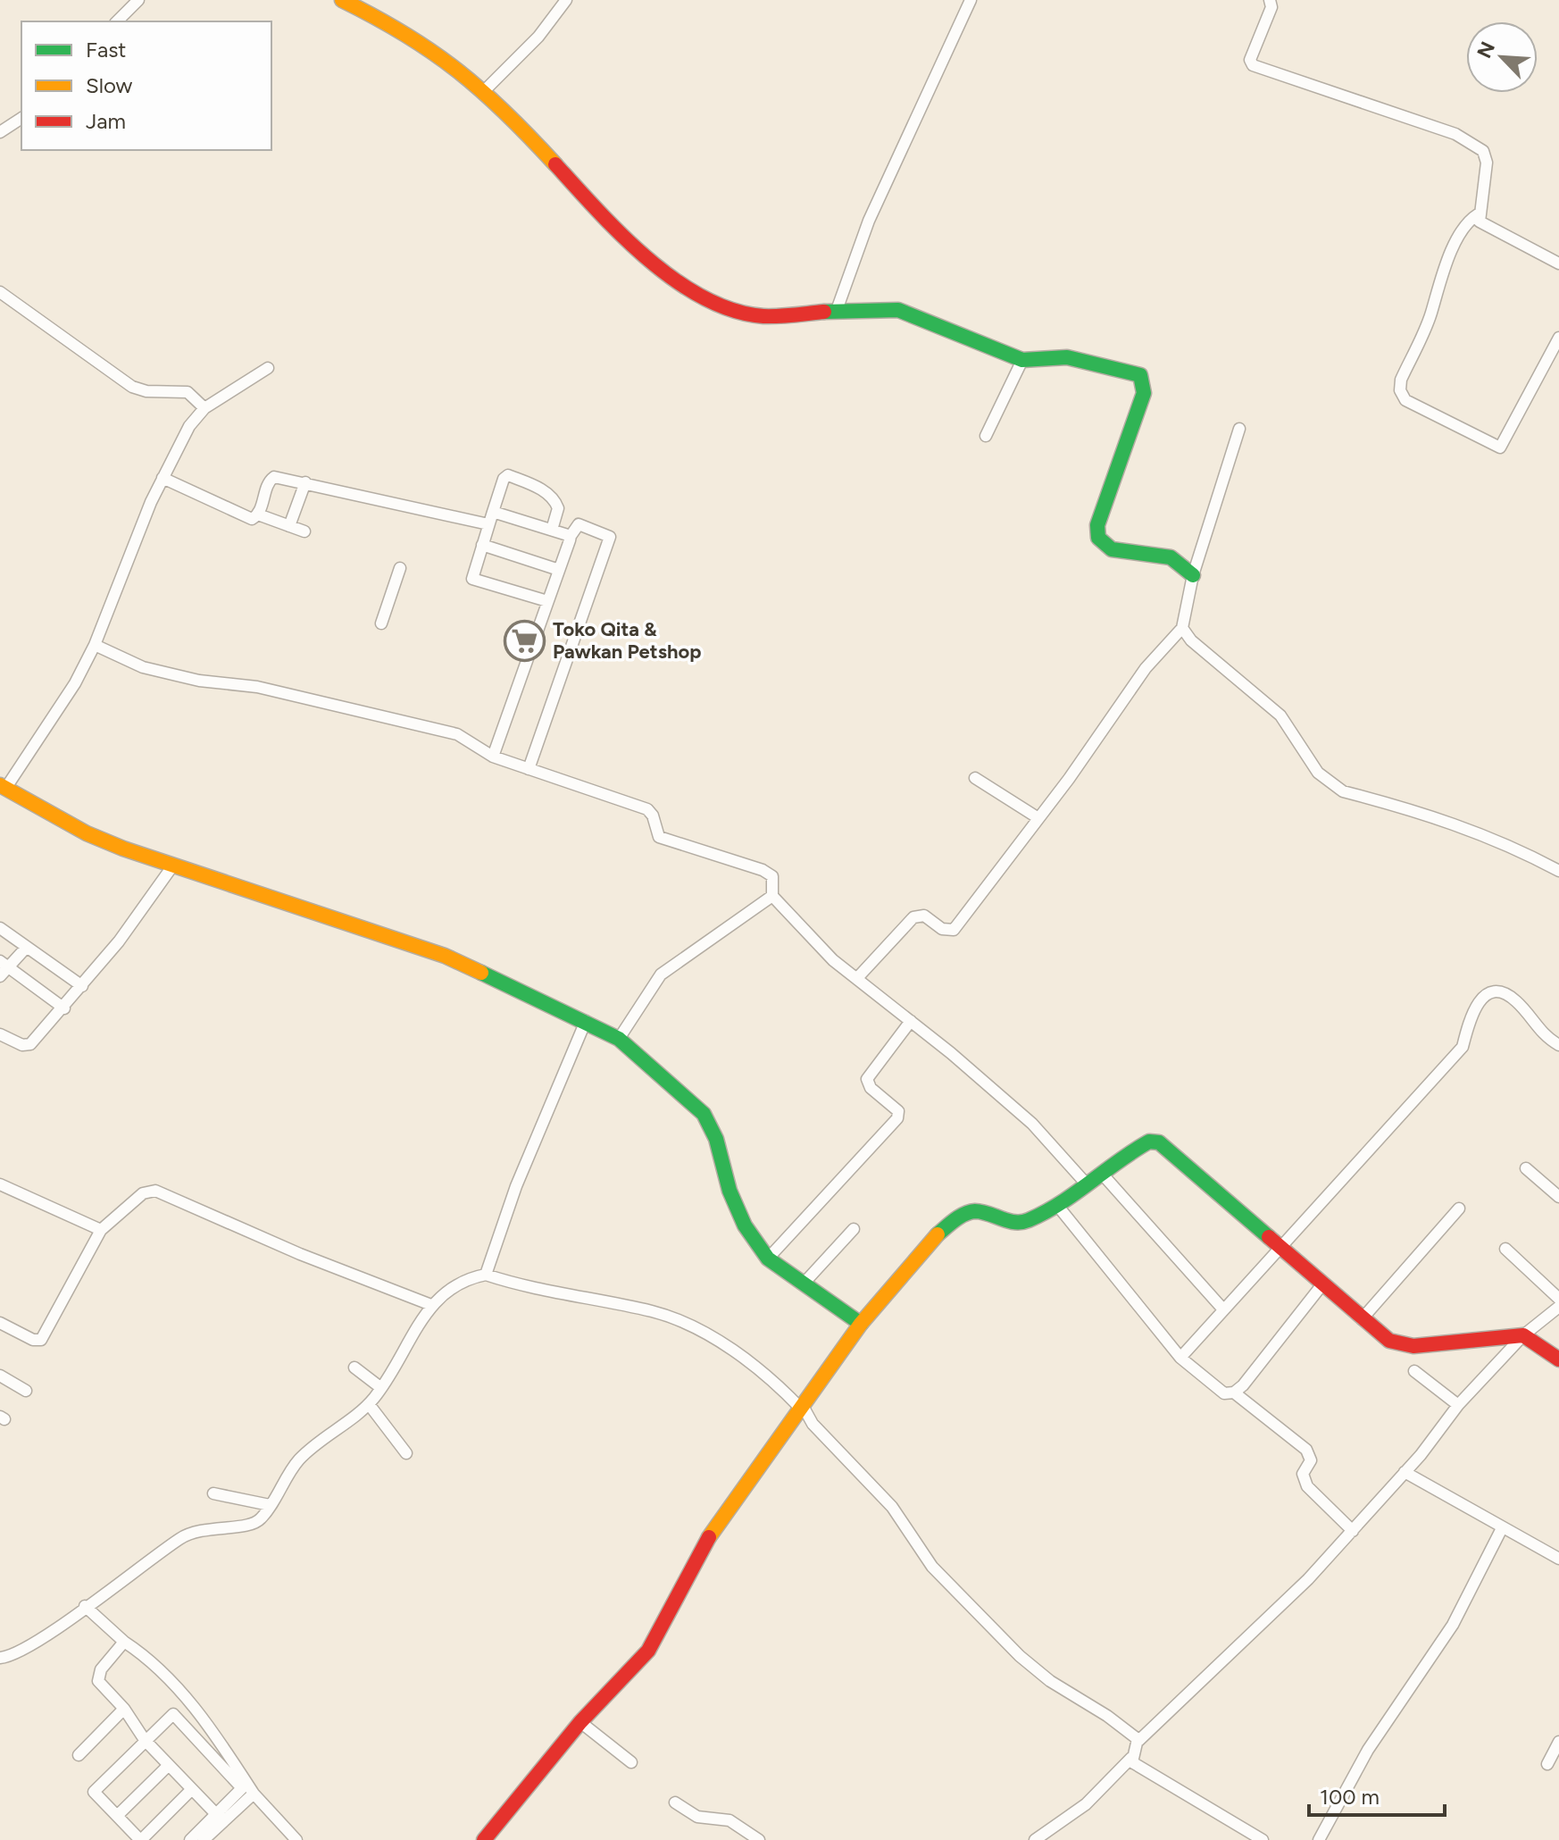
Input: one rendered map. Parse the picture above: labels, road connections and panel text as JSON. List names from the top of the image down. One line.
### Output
{"places":{"supermarket":["Toko Qita & Pawkan Petshop"]},"legend":["Fast","Slow","Jam"],"scale_bar":"100 m","north":"top left"}
